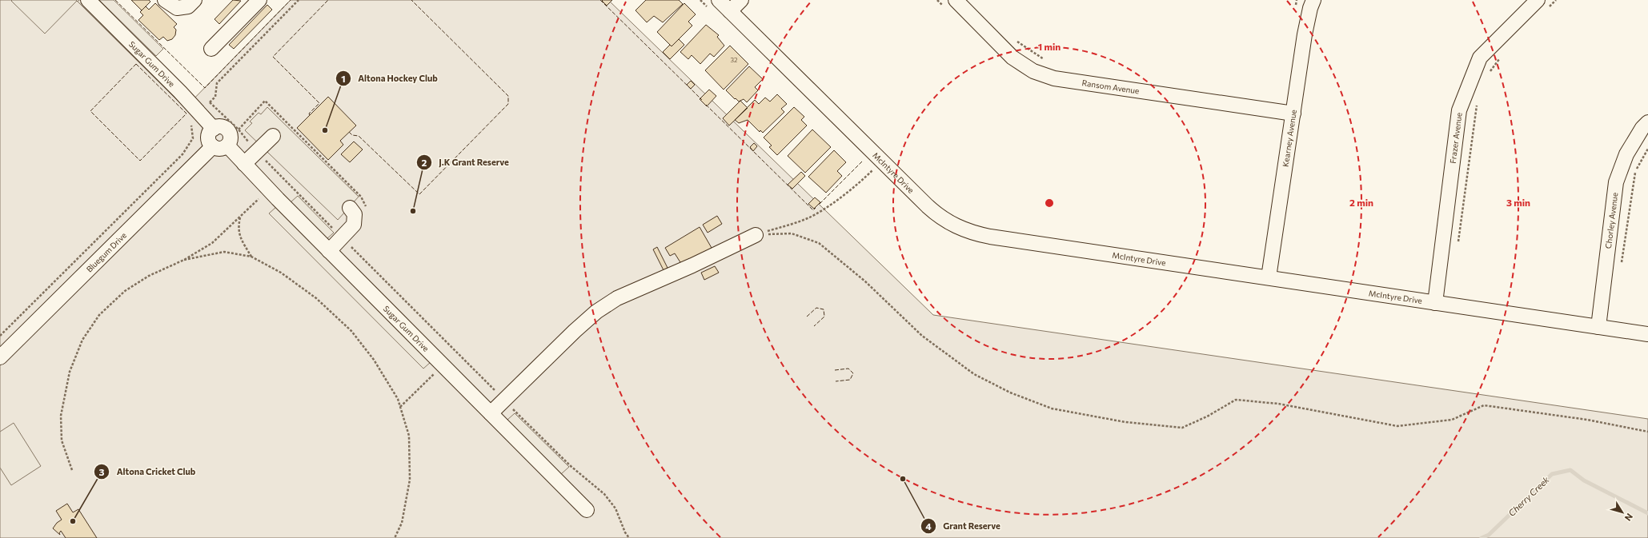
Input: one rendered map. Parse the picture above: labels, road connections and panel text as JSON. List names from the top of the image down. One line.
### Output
{"streets":{"street":["Sugar Gum Drive","Ransom Avenue","Kearney Avenue","Frazer Avenue","McIntyre Drive","Chorley Avenue","Bluegum Drive"]},"crossings":[["Sugar Gum Drive","Bluegum Drive"],["Ransom Avenue","Kearney Avenue"],["Kearney Avenue","McIntyre Drive"],["Frazer Avenue","McIntyre Drive"],["McIntyre Drive","Chorley Avenue"]],"water":["Cherry Creek"],"places":["Altona Hockey Club","J.K Grant Reserve","Grant Reserve","Altona Cricket Club"],"house_numbers":["32"],"north":"bottom right","rings":["1 min","2 min","3 min"]}
